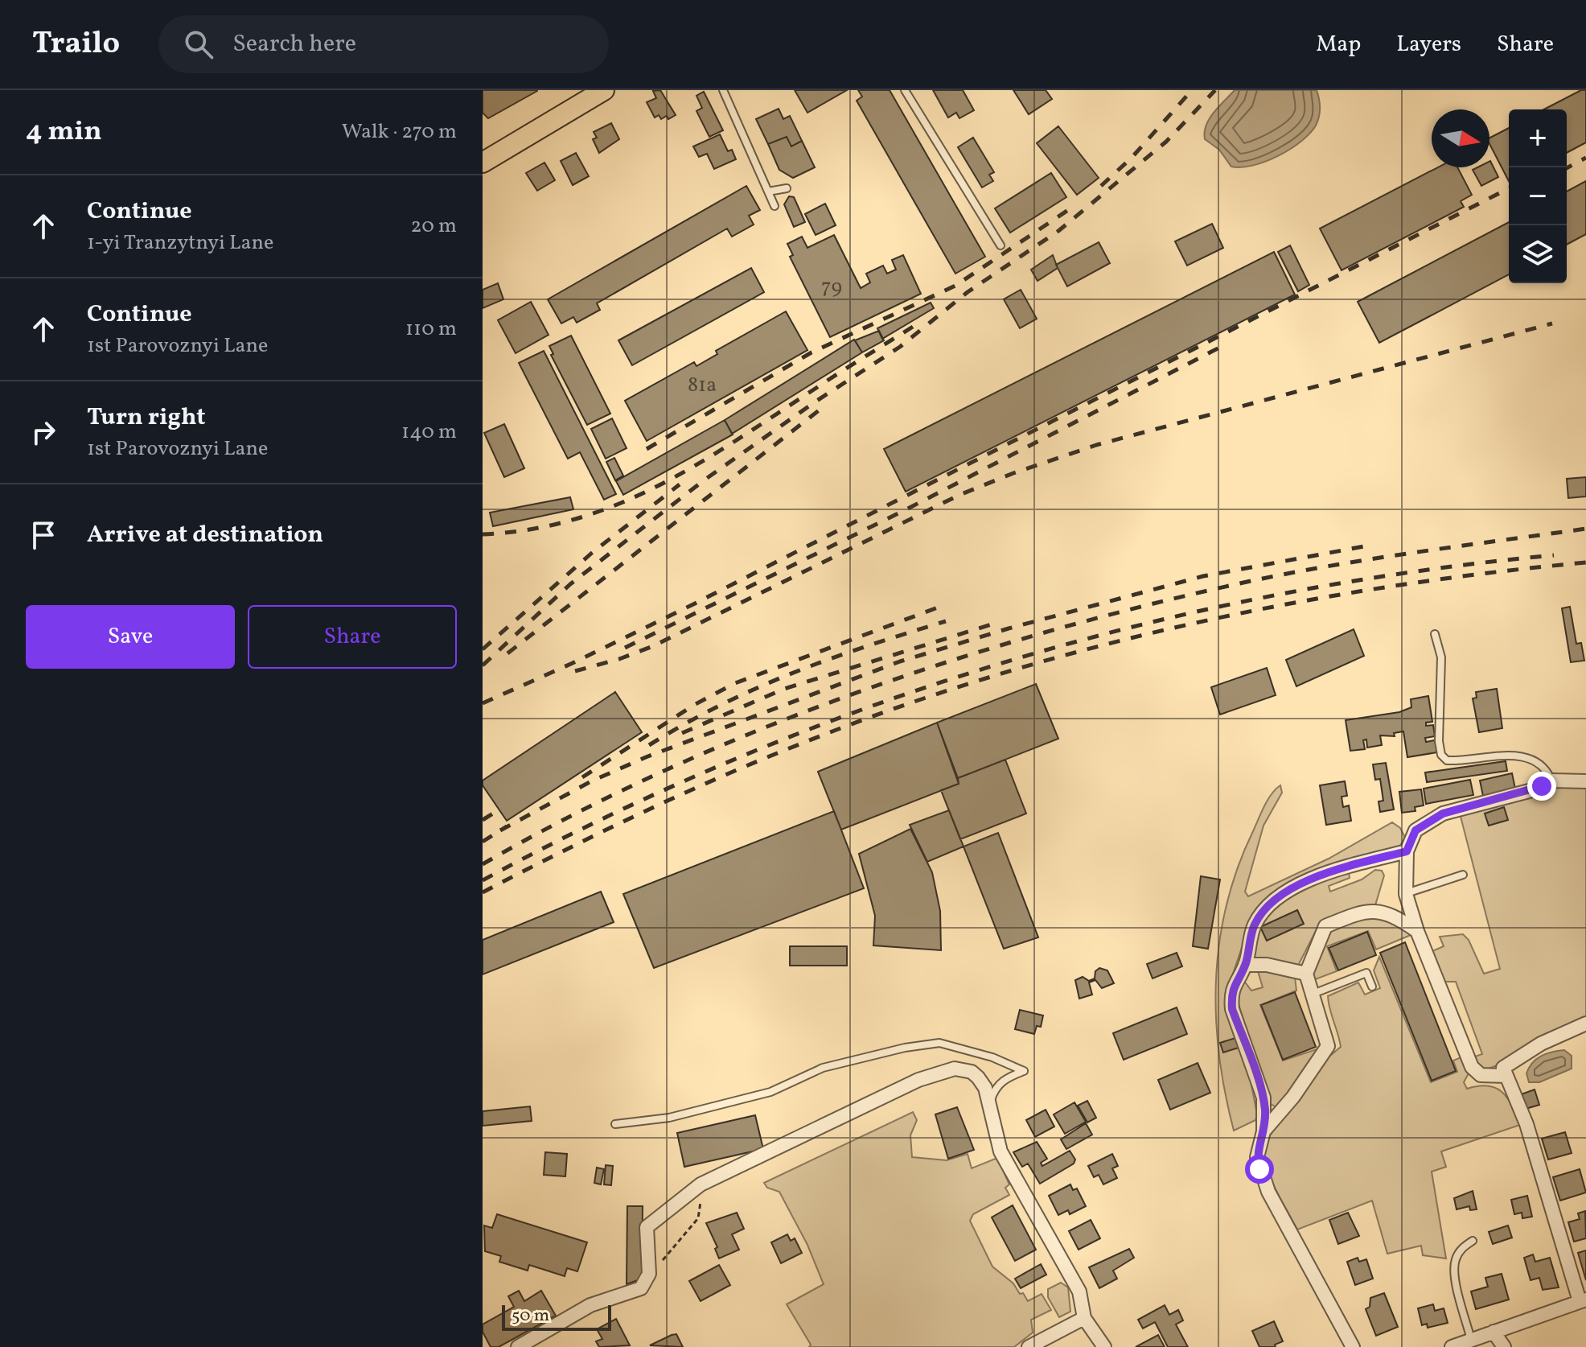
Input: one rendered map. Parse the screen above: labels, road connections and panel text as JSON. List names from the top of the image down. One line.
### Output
{"house_numbers":["79","81а"],"scale_bar":"50 m","north":"right","page":{"header":"Trailo","search":"Search here","nav":["Map","Layers","Share"],"heading":["4 min","Walk · 270 m"],"map_buttons":["+","−"],"list":[["Continue","1-yi Tranzytnyi Lane","20 m"],["Continue","1st Parovoznyi Lane","110 m"],["Turn right","1st Parovoznyi Lane","140 m"],"Arrive at destination"],"buttons":["Save","Share"],"scale":"50 m"}}
